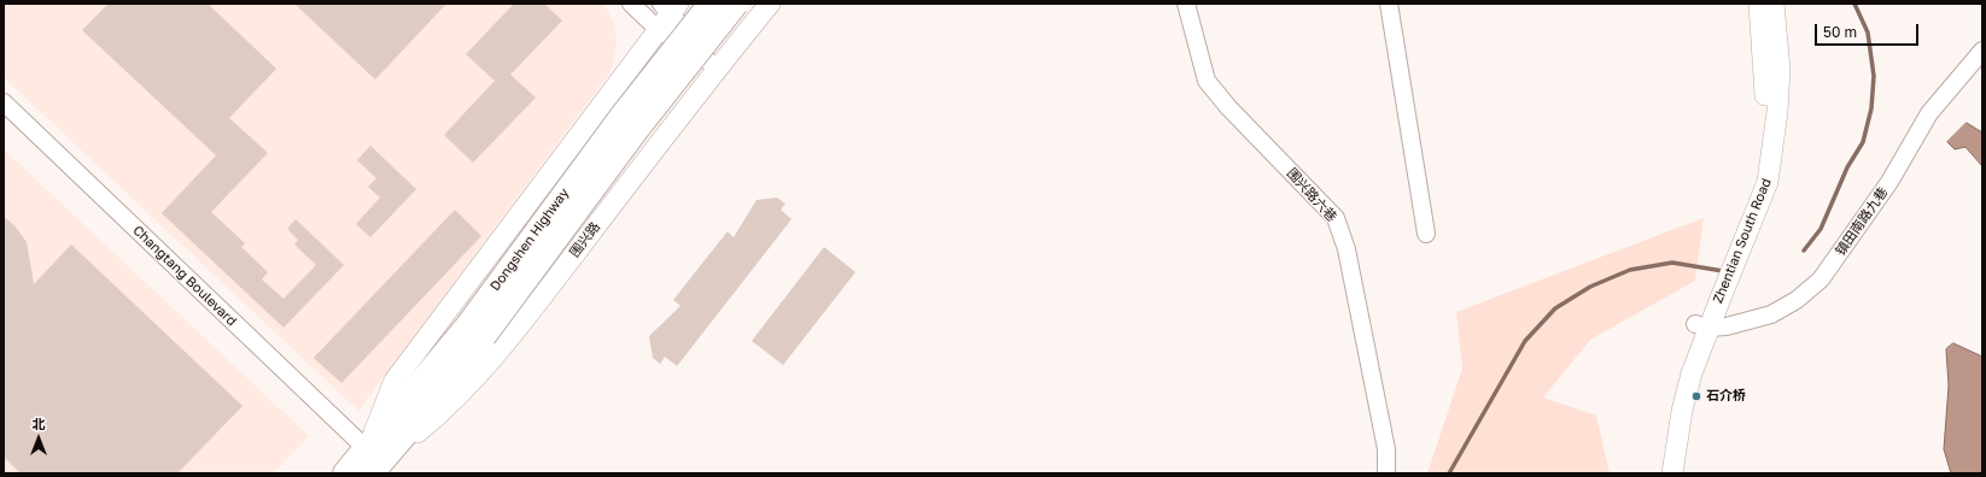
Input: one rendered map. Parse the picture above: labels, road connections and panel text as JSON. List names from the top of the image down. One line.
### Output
{"streets":{"highway":["Dongshen Highway"],"main road":["围兴路","Zhentian South Road"],"street":["围兴路六巷","镇田南路九巷","Changtang Boulevard"]},"crossings":[["镇田南路九巷","Zhentian South Road"],["Dongshen Highway","围兴路"],["Dongshen Highway","Changtang Boulevard"],["围兴路","Changtang Boulevard"]],"places":["石介桥"],"scale_bar":"50 m","north":"top"}
